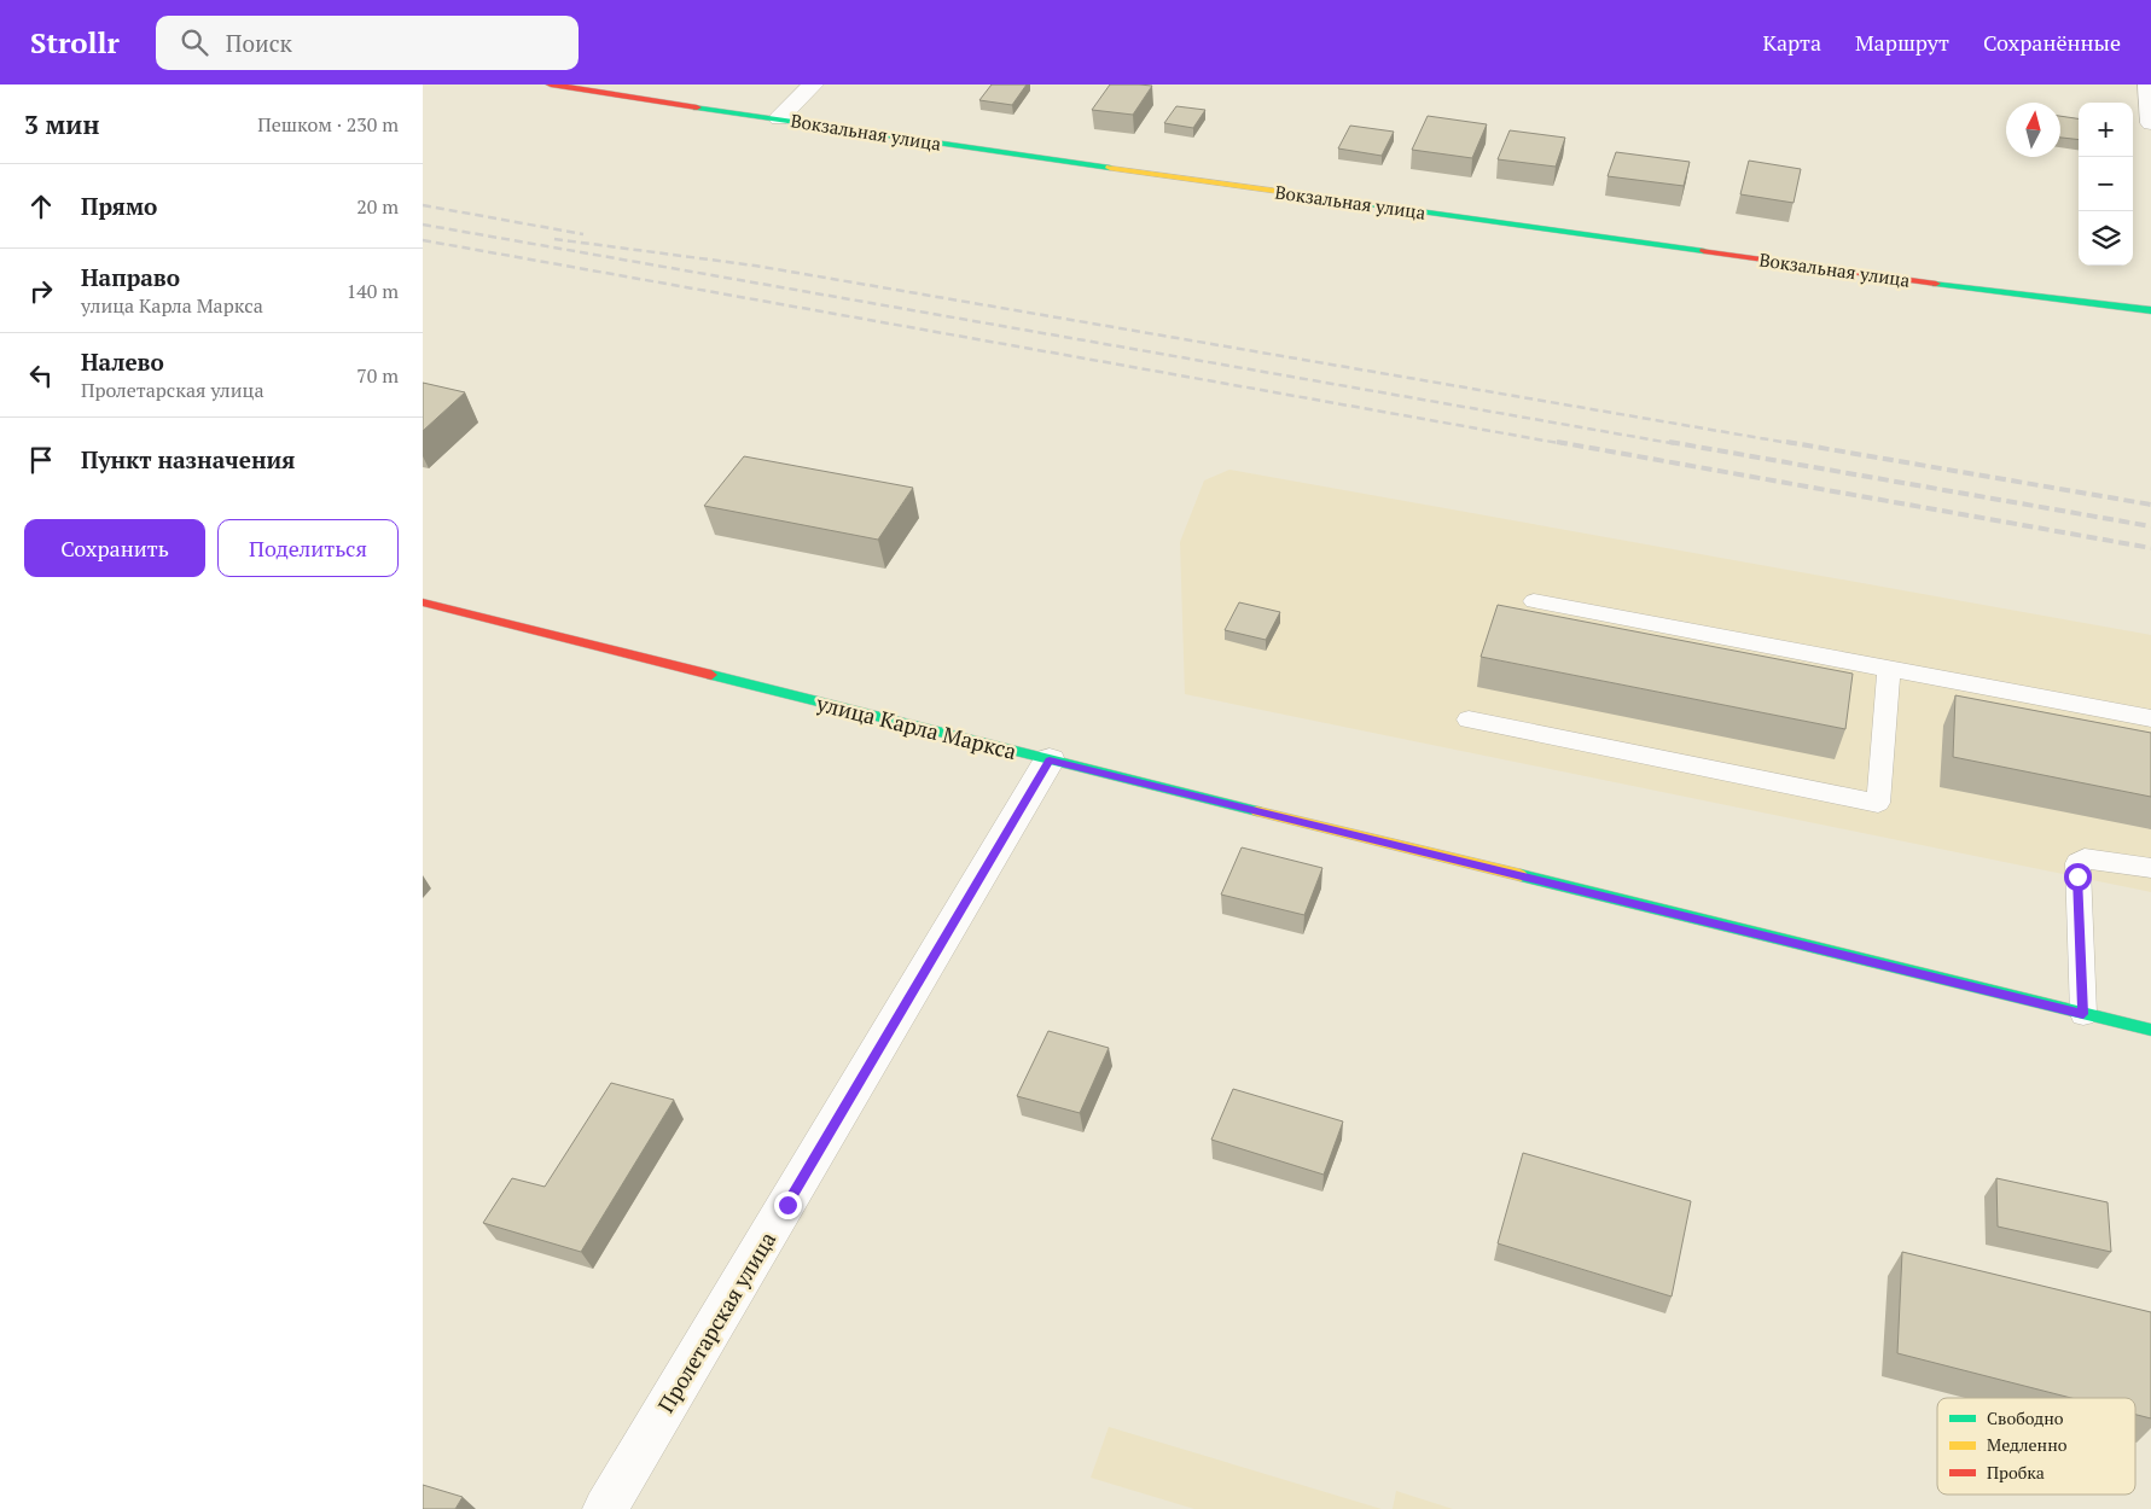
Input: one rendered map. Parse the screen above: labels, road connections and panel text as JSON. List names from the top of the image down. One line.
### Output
{"streets":{"street":["Вокзальная улица","улица Карла Маркса","Пролетарская улица"]},"crossings":[["улица Карла Маркса","Пролетарская улица"]],"legend":["Свободно","Медленно","Пробка"],"north":"top","page":{"header":"Strollr","search":"Поиск","nav":["Карта","Маршрут","Сохранённые"],"heading":["3 мин","Пешком · 230 m"],"map_buttons":["+","−"],"list":[["Прямо","20 m"],["Направо","улица Карла Маркса","140 m"],["Налево","Пролетарская улица","70 m"],"Пункт назначения"],"buttons":["Сохранить","Поделиться"]}}
